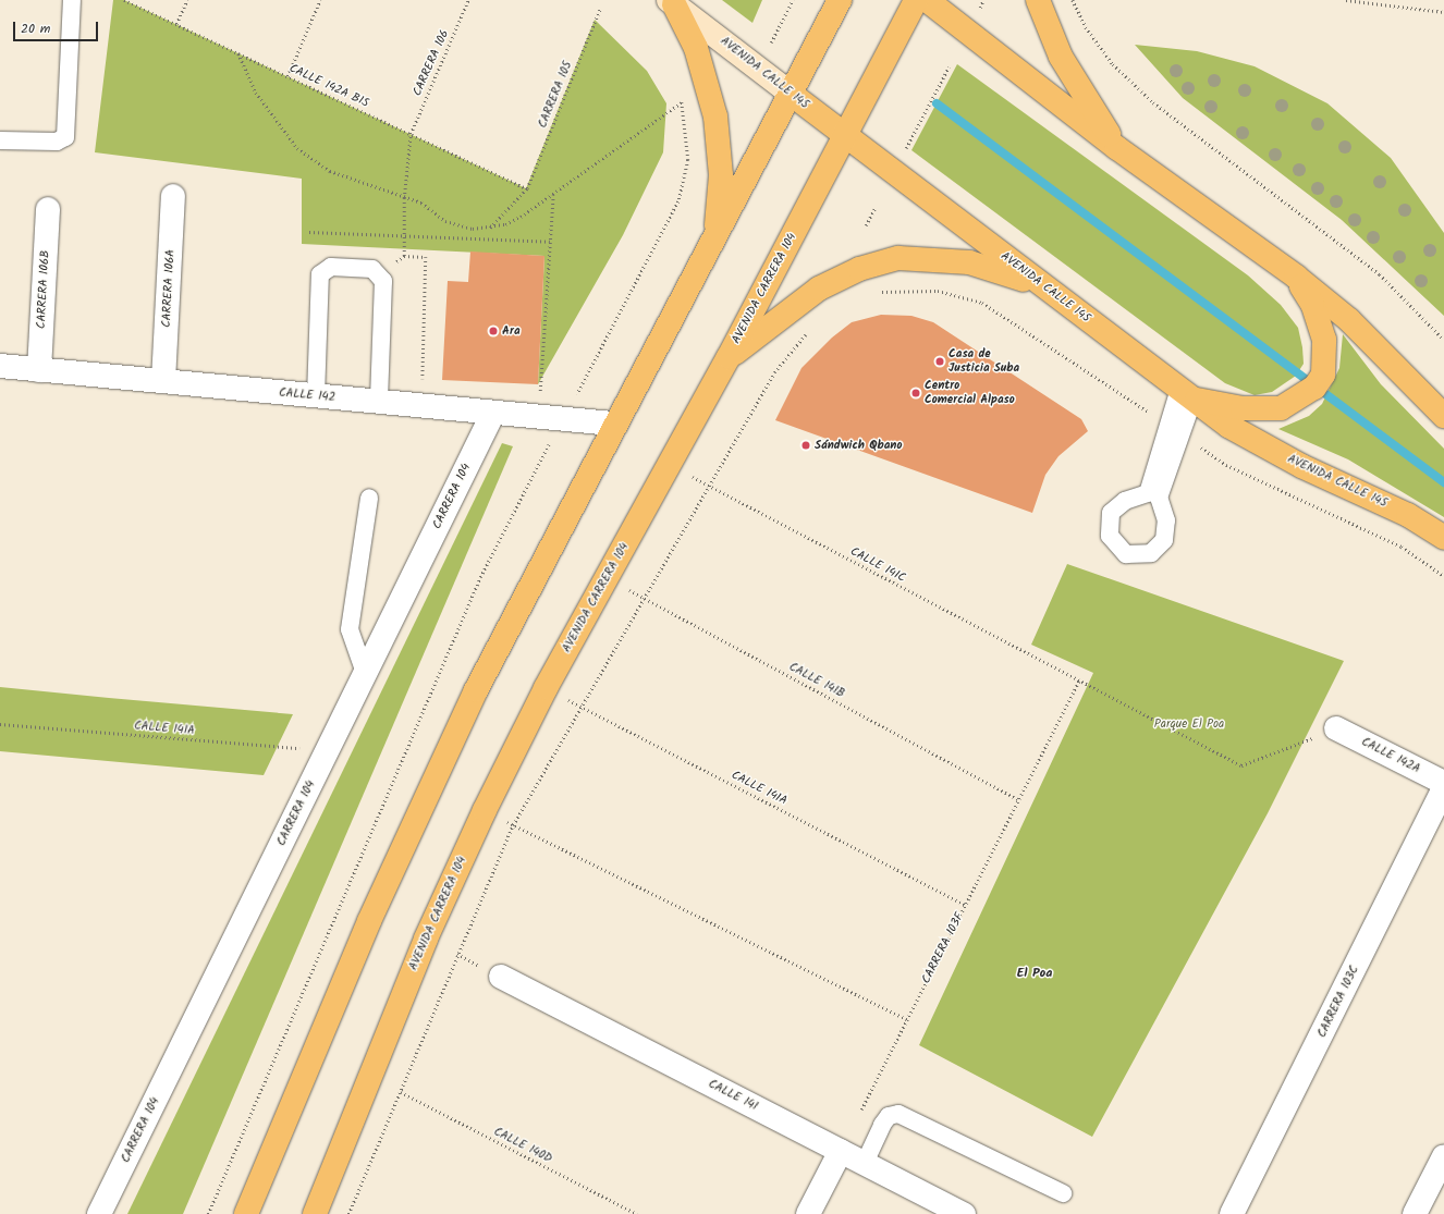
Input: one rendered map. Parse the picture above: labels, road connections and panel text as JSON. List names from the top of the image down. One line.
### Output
{"streets":{"main road":["AVENIDA CALLE 145","AVENIDA CARRERA 104"],"street":["CARRERA 106A","CARRERA 106B","CALLE 142","CARRERA 104","CALLE 142A","CARRERA 103C","CALLE 141"],"path":["CARRERA 106","CALLE 142A BIS","CARRERA 105","CALLE 141C","CALLE 141B","CALLE 141A","CARRERA 103F","CALLE 140D"]},"crossings":[["CARRERA 106","CALLE 142A BIS"],["AVENIDA CALLE 145","AVENIDA CARRERA 104"],["CALLE 142A BIS","CARRERA 105"],["CARRERA 106A","CALLE 142"],["AVENIDA CARRERA 104","CALLE 141C"],["AVENIDA CARRERA 104","CALLE 141B"],["AVENIDA CARRERA 104","CALLE 141A"],["CARRERA 106B","CALLE 142"],["CALLE 142","CARRERA 104"],["CARRERA 104","CALLE 141A"],["CALLE 141C","CALLE 142A"],["CALLE 141C","CARRERA 103F"],["CALLE 141B","CARRERA 103F"],["CALLE 141A","CARRERA 103F"]],"districts":["El Poa"],"parks":["Parque El Poa"],"places":["Ara","Casa de Justicia Suba","Centro Comercial Alpaso","Sándwich Qbano"],"scale_bar":"20 m"}
